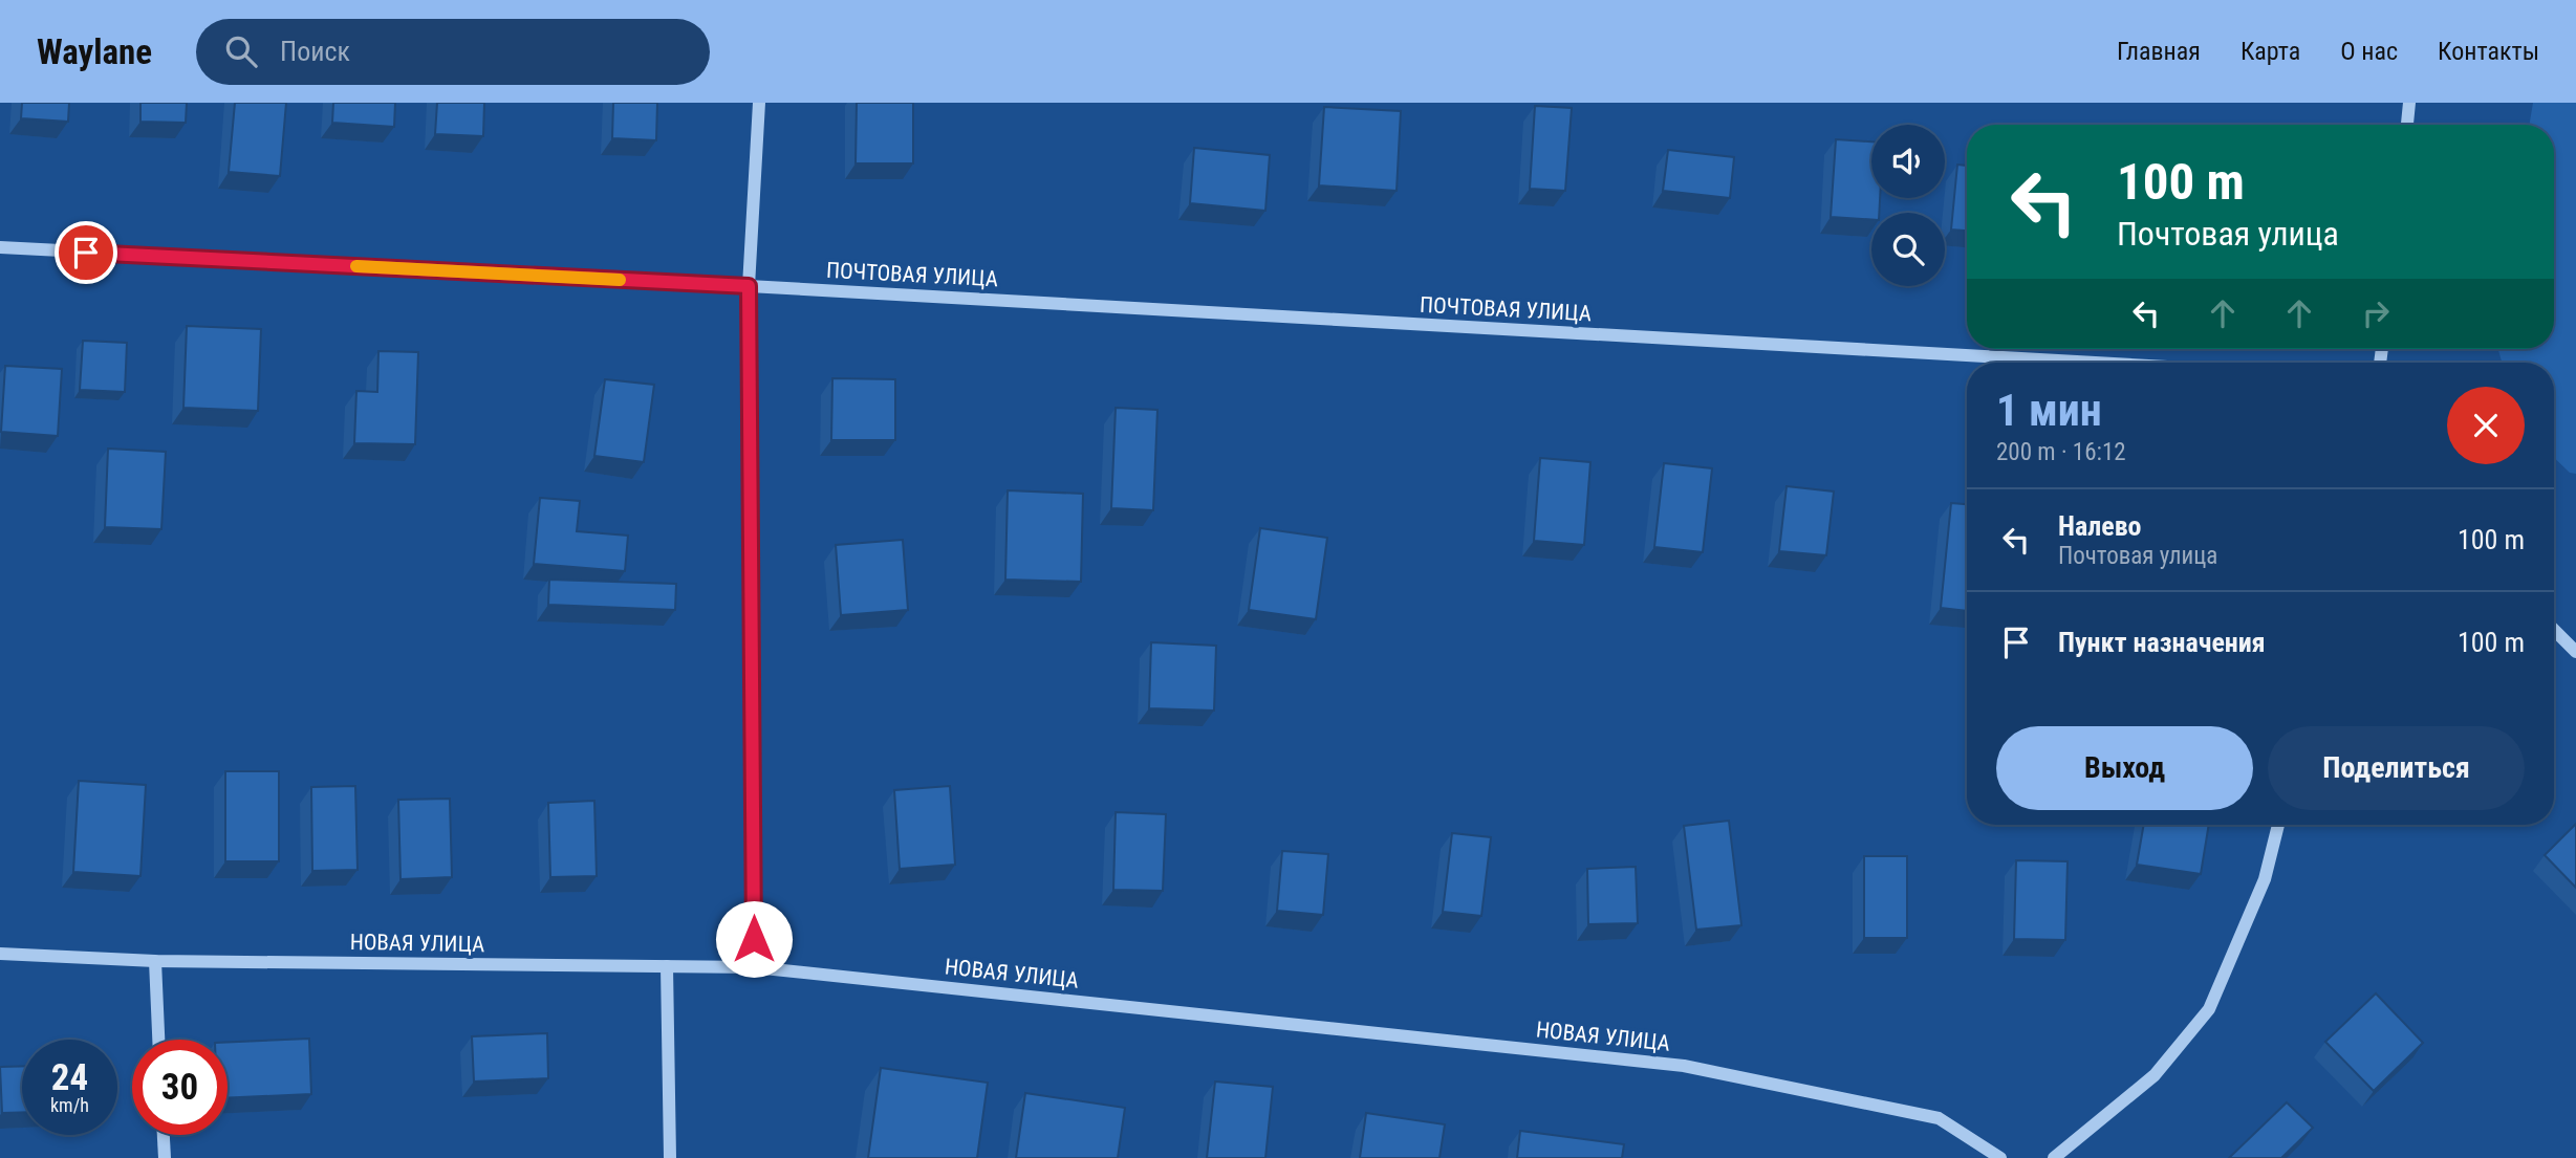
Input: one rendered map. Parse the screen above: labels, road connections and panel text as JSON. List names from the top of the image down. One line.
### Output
{"streets":{"street":["ПОЧТОВАЯ УЛИЦА","НОВАЯ УЛИЦА"]},"page":{"header":"Waylane","search":"Поиск","nav":["Главная","Карта","О нас","Контакты"],"turn":["100 m","Почтовая улица"],"heading":["1 мин","200 m · 16:12"],"list":[{"name":"Налево","note":"Почтовая улица","value":"100 m"},{"name":"Пункт назначения","value":"100 m"}],"buttons":["Выход","Поделиться"],"speed":"24 km/h","limit":"30"}}
